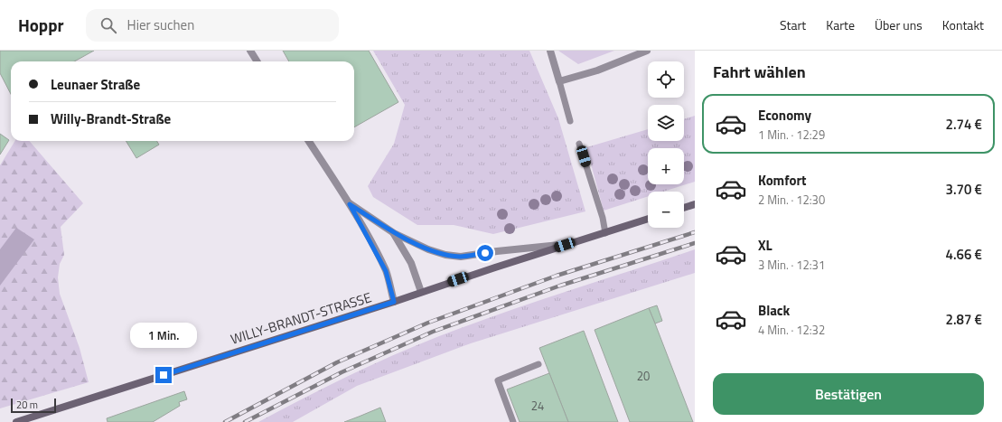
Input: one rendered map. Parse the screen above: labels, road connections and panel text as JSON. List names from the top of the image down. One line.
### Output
{"streets":{"main road":["WILLY-BRANDT-STRASSE"]},"house_numbers":["20","24"],"scale_bar":"20 m","page":{"header":"Hoppr","search":"Hier suchen","nav":["Start","Karte","Über uns","Kontakt"],"heading":"Fahrt wählen","map_buttons":["+","−"],"banner":["Leunaer Straße","Willy-Brandt-Straße"],"list":[{"name":"Economy","note":"1 Min. · 12:29","value":"2.74 €"},{"name":"Komfort","note":"2 Min. · 12:30","value":"3.70 €"},{"name":"XL","note":"3 Min. · 12:31","value":"4.66 €"},{"name":"Black","note":"4 Min. · 12:32","value":"2.87 €"}],"bubble":"1 Min.","buttons":"Bestätigen","scale":"20 m"}}
